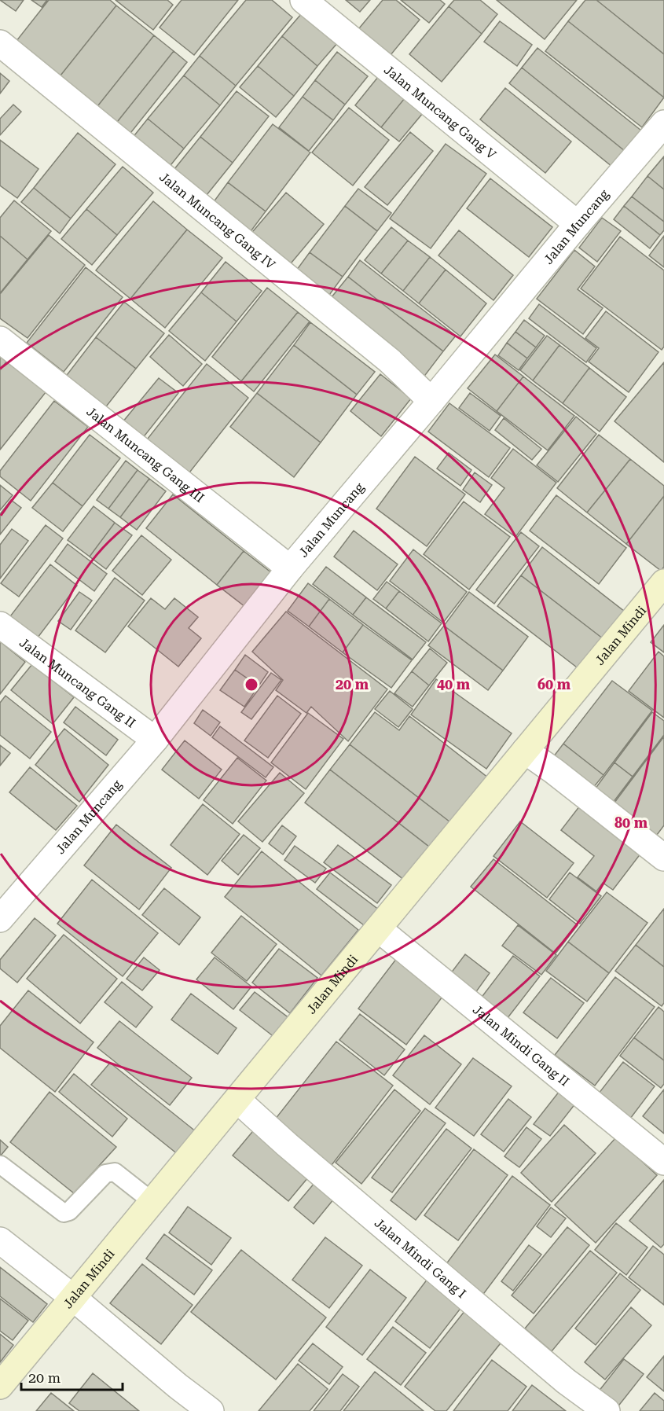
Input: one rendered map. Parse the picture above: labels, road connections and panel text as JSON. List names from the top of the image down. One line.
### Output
{"streets":{"street":["Jalan Muncang Gang V","Jalan Muncang Gang IV","Jalan Muncang","Jalan Muncang Gang III","Jalan Mindi","Jalan Muncang Gang II","Jalan Mindi Gang II","Jalan Mindi Gang I"]},"crossings":[["Jalan Muncang Gang V","Jalan Muncang"],["Jalan Muncang Gang IV","Jalan Muncang"],["Jalan Muncang","Jalan Muncang Gang III"],["Jalan Muncang","Jalan Muncang Gang II"],["Jalan Mindi","Jalan Mindi Gang II"],["Jalan Mindi","Jalan Mindi Gang I"]],"scale_bar":"20 m","rings":["20 m","40 m","60 m","80 m"]}
